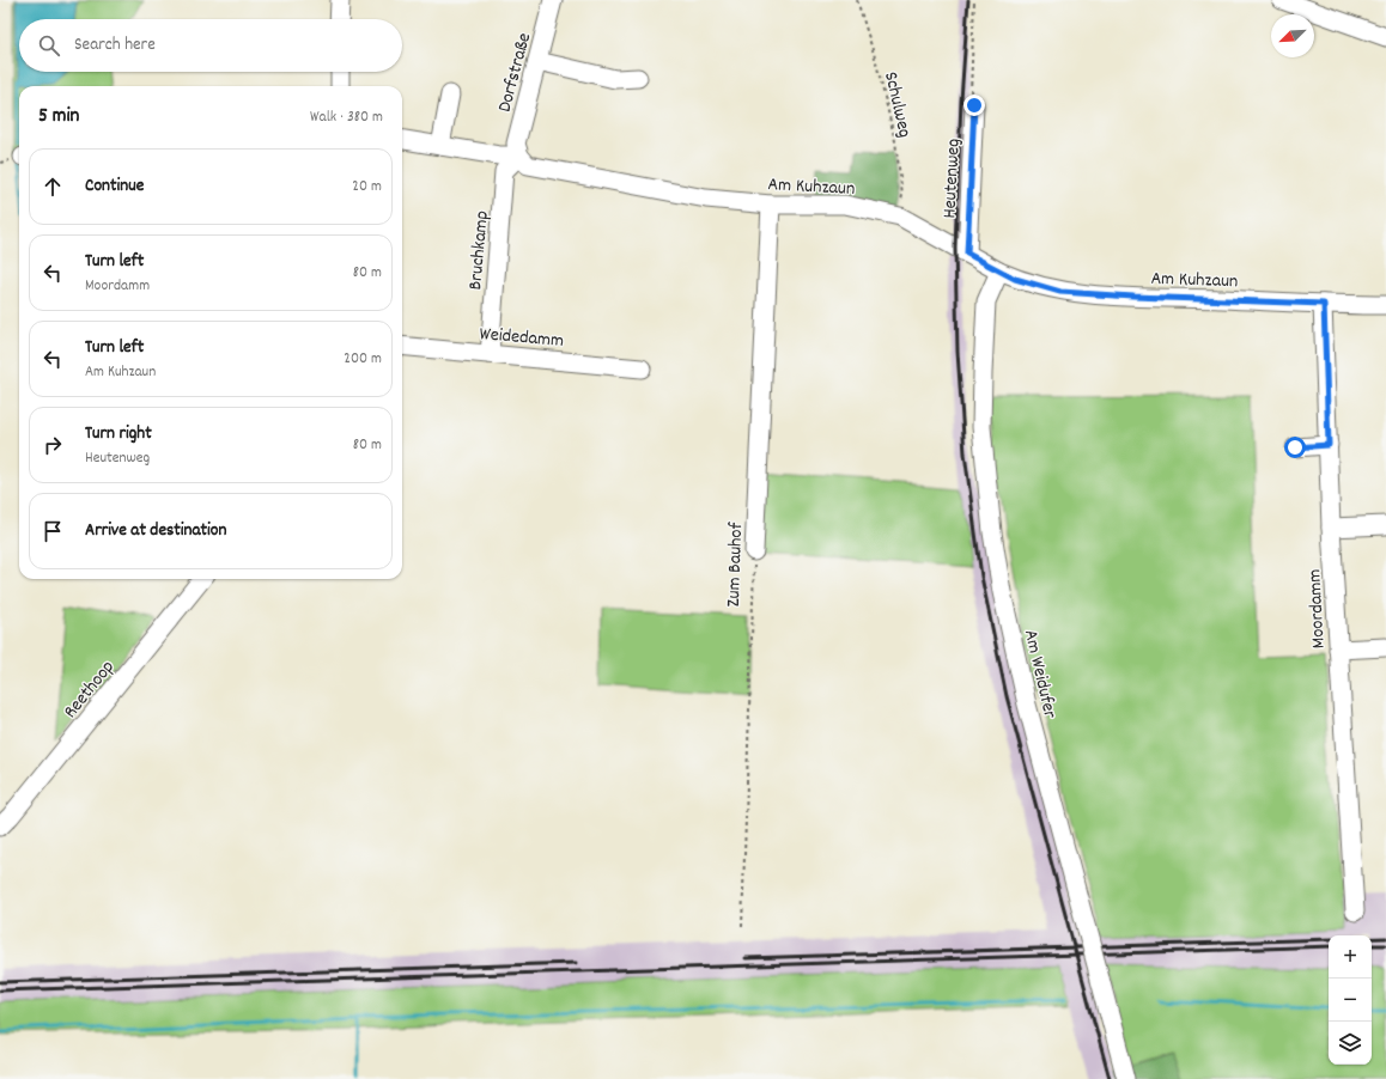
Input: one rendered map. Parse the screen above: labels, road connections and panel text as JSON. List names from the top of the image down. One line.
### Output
{"streets":{"street":["Dorfstraße","Heutenweg","Am Kuhzaun","Bruchkamp","Weidedamm","Zum Bauhof","Moordamm","Am Weidufer","Reethoop"],"path":["Schulweg"]},"crossings":[["Dorfstraße","Am Kuhzaun"],["Dorfstraße","Bruchkamp"],["Schulweg","Am Kuhzaun"],["Heutenweg","Am Kuhzaun"],["Am Kuhzaun","Bruchkamp"],["Am Kuhzaun","Zum Bauhof"],["Am Kuhzaun","Moordamm"],["Am Kuhzaun","Am Weidufer"],["Bruchkamp","Weidedamm"]],"north":"bottom left","page":{"search":"Search here","heading":["5 min","Walk · 380 m"],"list":[["Continue","20 m"],["Turn left","Moordamm","80 m"],["Turn left","Am Kuhzaun","200 m"],["Turn right","Heutenweg","80 m"],"Arrive at destination"],"map_buttons":["+","−"]}}
